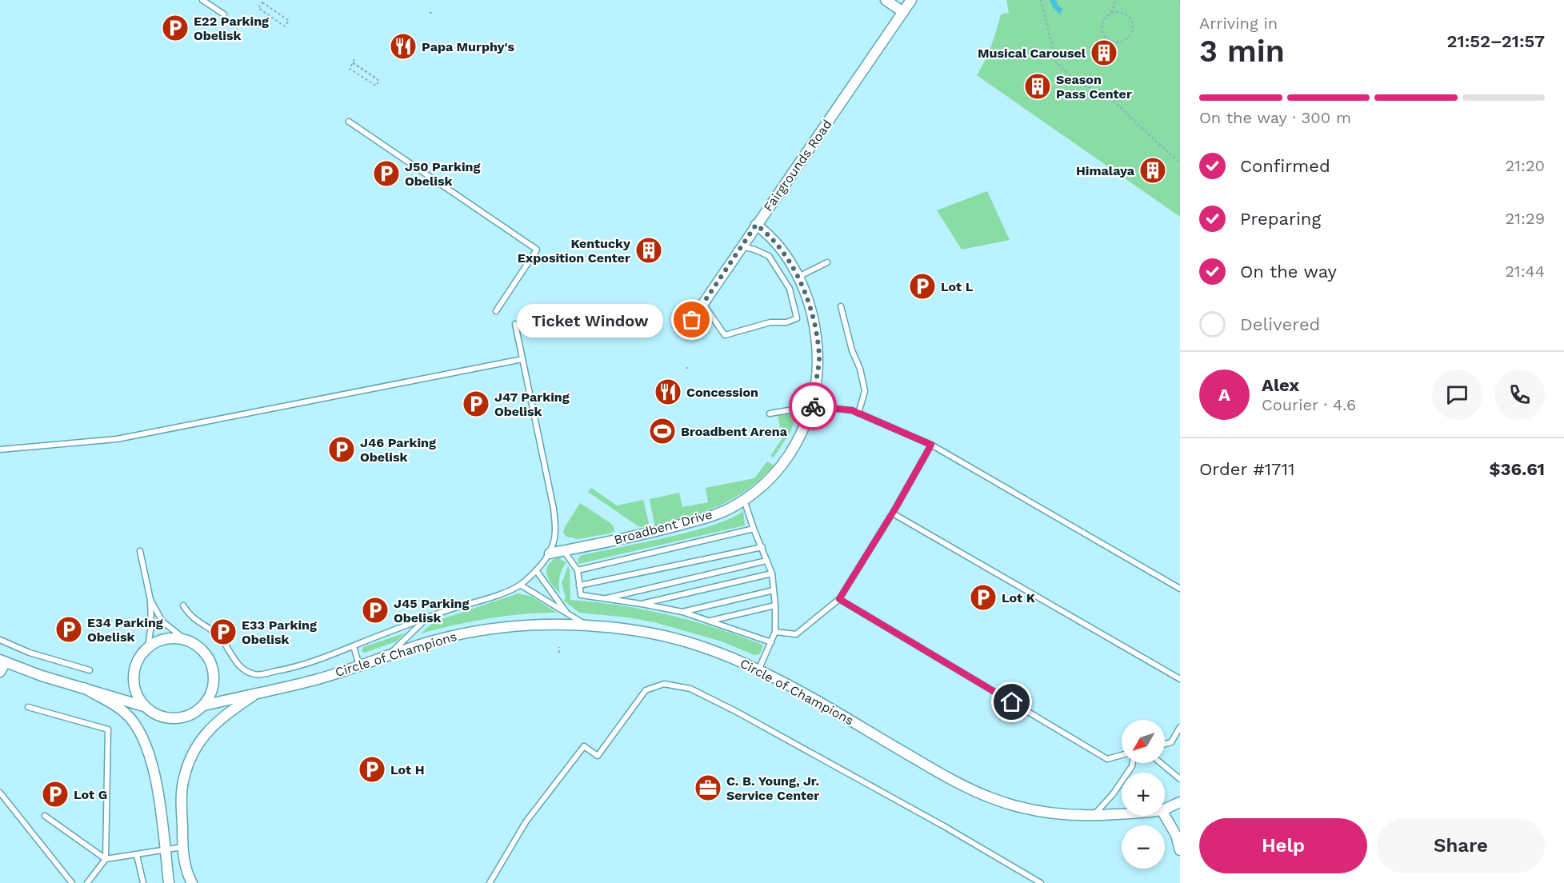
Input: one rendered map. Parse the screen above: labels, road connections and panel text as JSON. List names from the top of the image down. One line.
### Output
{"streets":{"street":["Fairgrounds Road","Broadbent Drive","Circle of Champions"]},"crossings":[["Fairgrounds Road","Broadbent Drive"]],"places":{"parking":["E22 Parking Obelisk","J50 Parking Obelisk","Lot L","J47 Parking Obelisk","J46 Parking Obelisk","Lot K","J45 Parking Obelisk","E34 Parking Obelisk","E33 Parking Obelisk","Lot H","Lot G"],"restaurant":["Papa Murphy's","Concession"],"building":["Musical Carousel","Season Pass Center","Himalaya","Kentucky Exposition Center"],"other":["Ticket Window"],"sports":["Broadbent Arena"],"office":["C. B. Young, Jr. Service Center"]},"north":"bottom left","page":{"heading":["3 min","Arriving in","21:52–21:57"],"panel":["Alex","Courier · 4.6","Order #1711","$36.61"],"bar":"On the way · 300 m","list":[["Confirmed","21:20"],["Preparing","21:29"],["On the way","21:44"],"Delivered"],"bubble":"Ticket Window","round":"A","map_buttons":["+","−"],"buttons":["Help","Share"]}}
